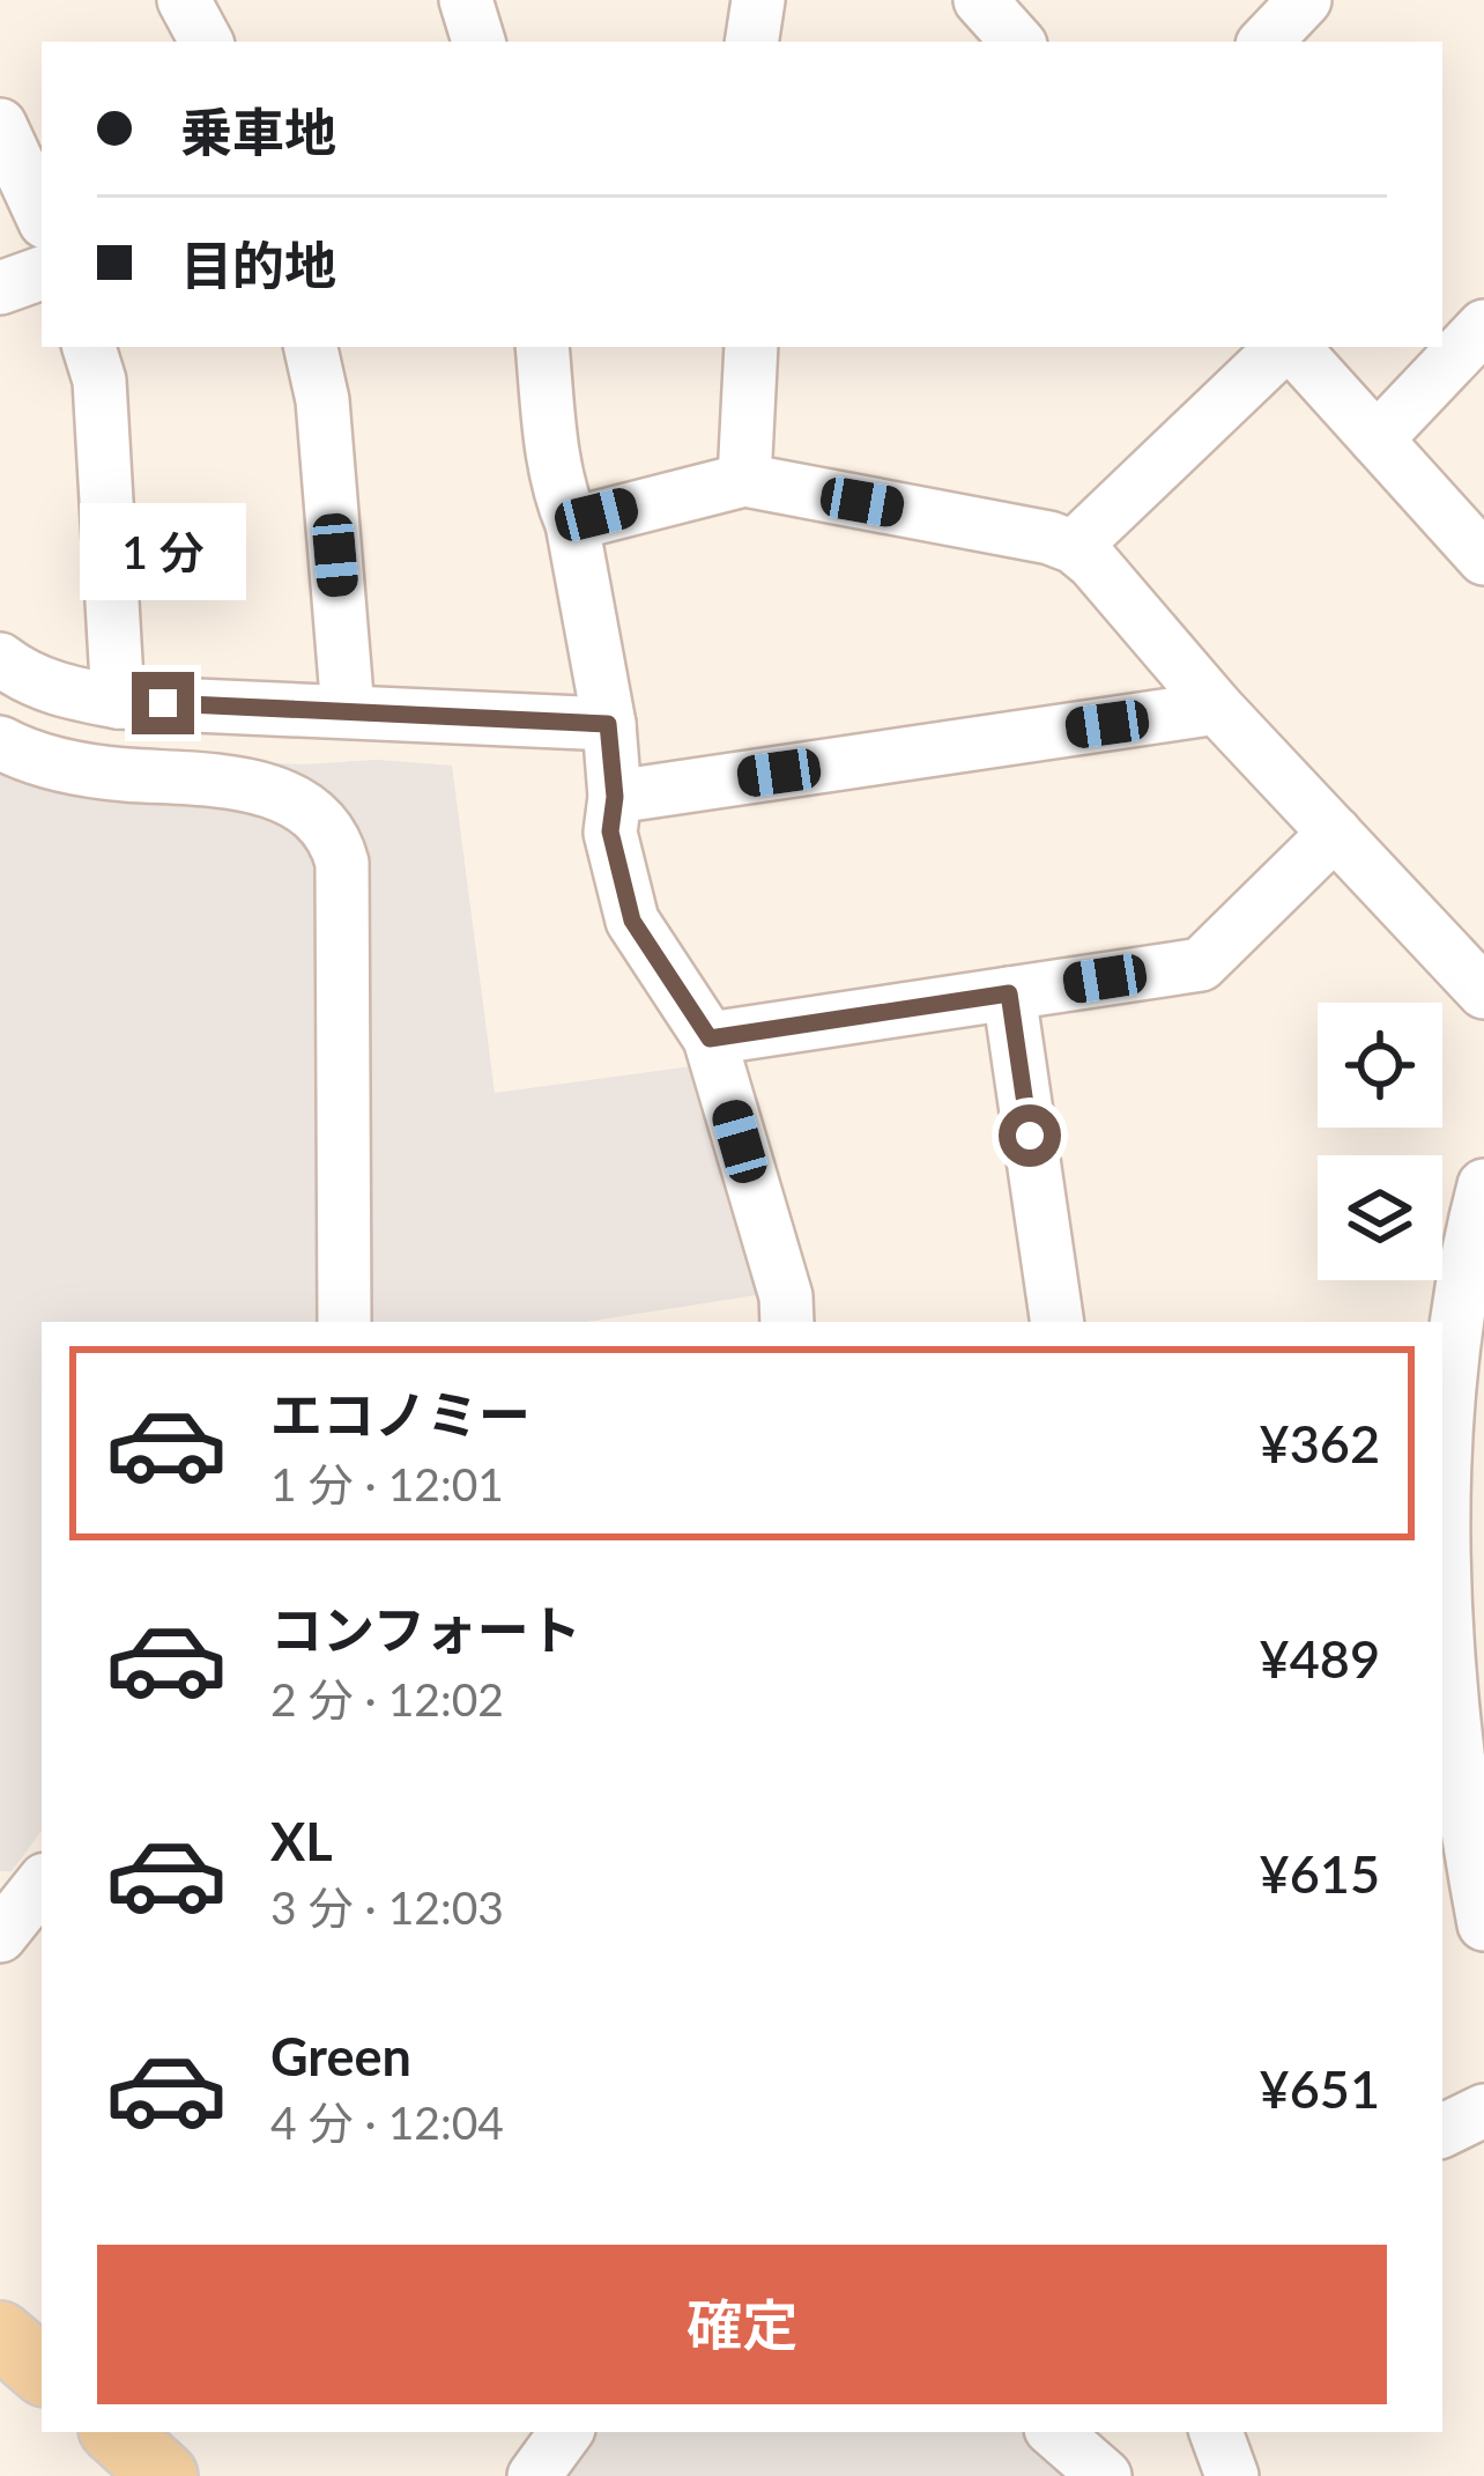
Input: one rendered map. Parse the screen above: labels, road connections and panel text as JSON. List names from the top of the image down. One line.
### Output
{"page":{"banner":["乗車地","目的地"],"bubble":"1 分","list":[{"name":"エコノミー","note":"1 分 · 12:01","value":"¥362"},{"name":"コンフォート","note":"2 分 · 12:02","value":"¥489"},{"name":"XL","note":"3 分 · 12:03","value":"¥615"},{"name":"Green","note":"4 分 · 12:04","value":"¥651"}],"buttons":"確定"}}
